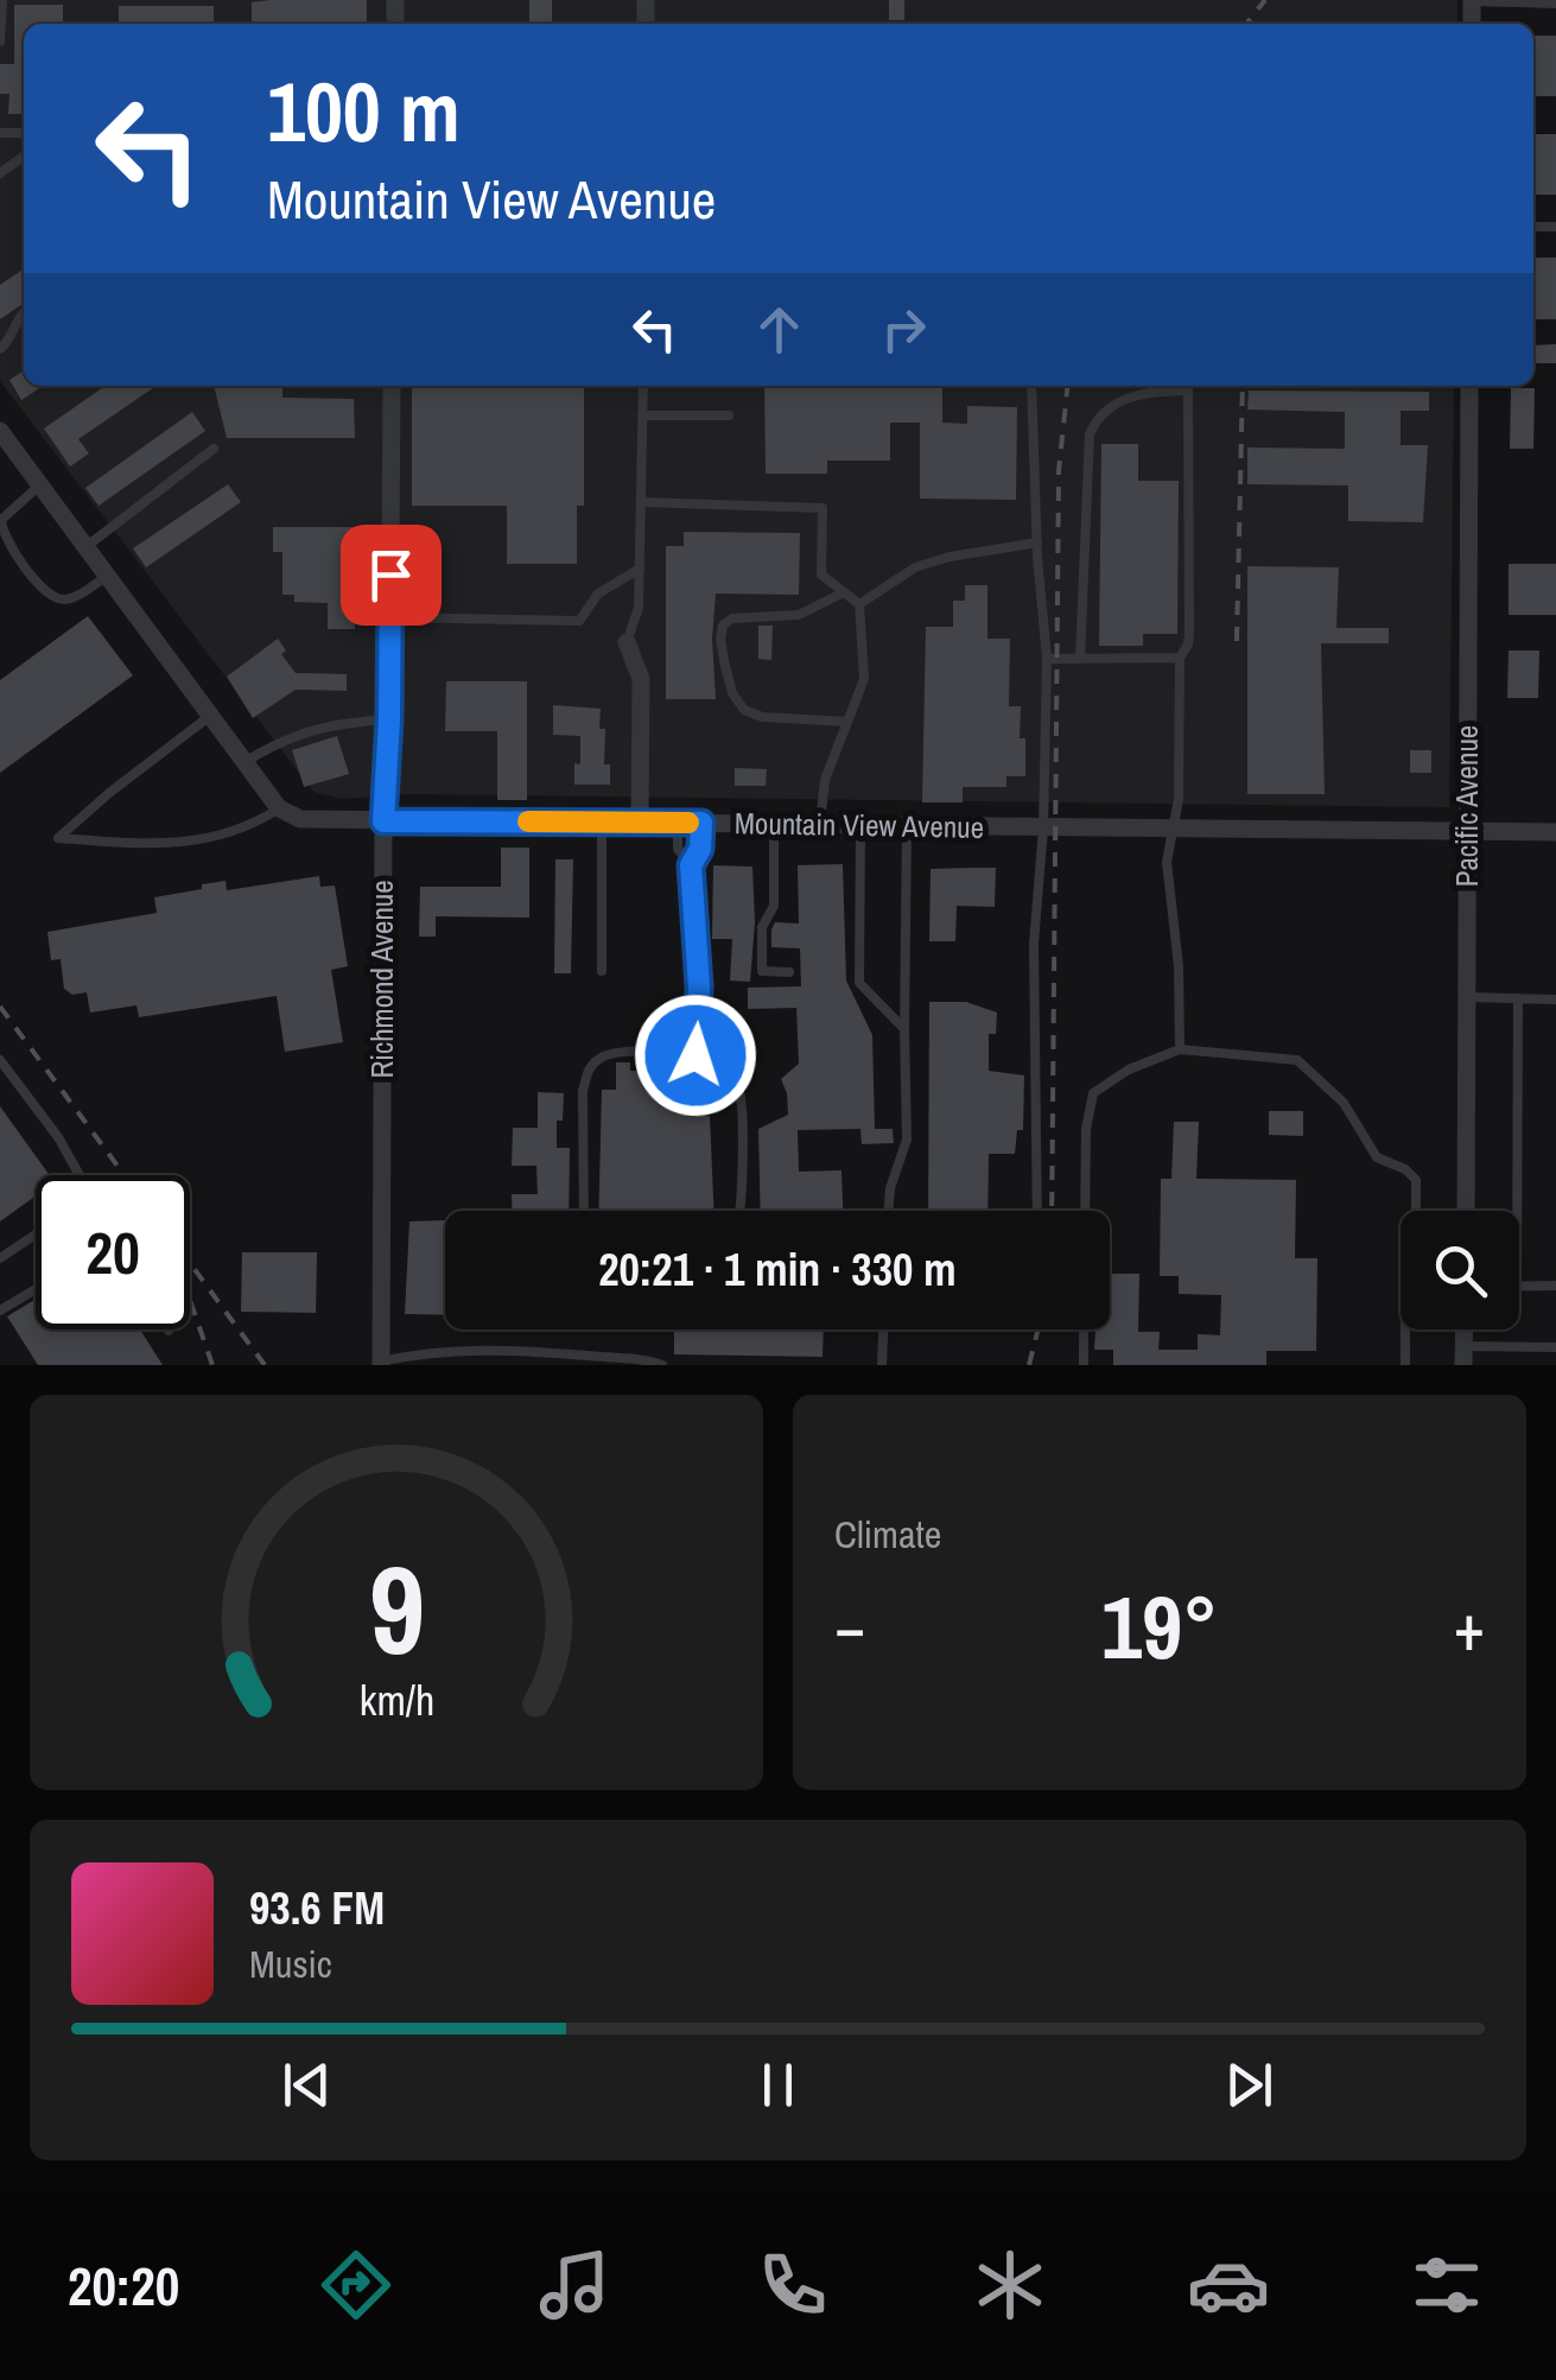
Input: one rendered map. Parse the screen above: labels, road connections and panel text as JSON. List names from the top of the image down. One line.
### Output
{"streets":{"street":["Pacific Avenue","Mountain View Avenue","Richmond Avenue"]},"crossings":[["Pacific Avenue","Mountain View Avenue"],["Mountain View Avenue","Richmond Avenue"]],"page":{"turn":["100 m","Mountain View Avenue"],"limit":"20","trip":"20:21 · 1 min · 330 m","tile":"Climate","heat":["−","19°","+"],"song":["93.6 FM","Music"],"tabs":"20:20","gauge":["9","km/h"]}}
